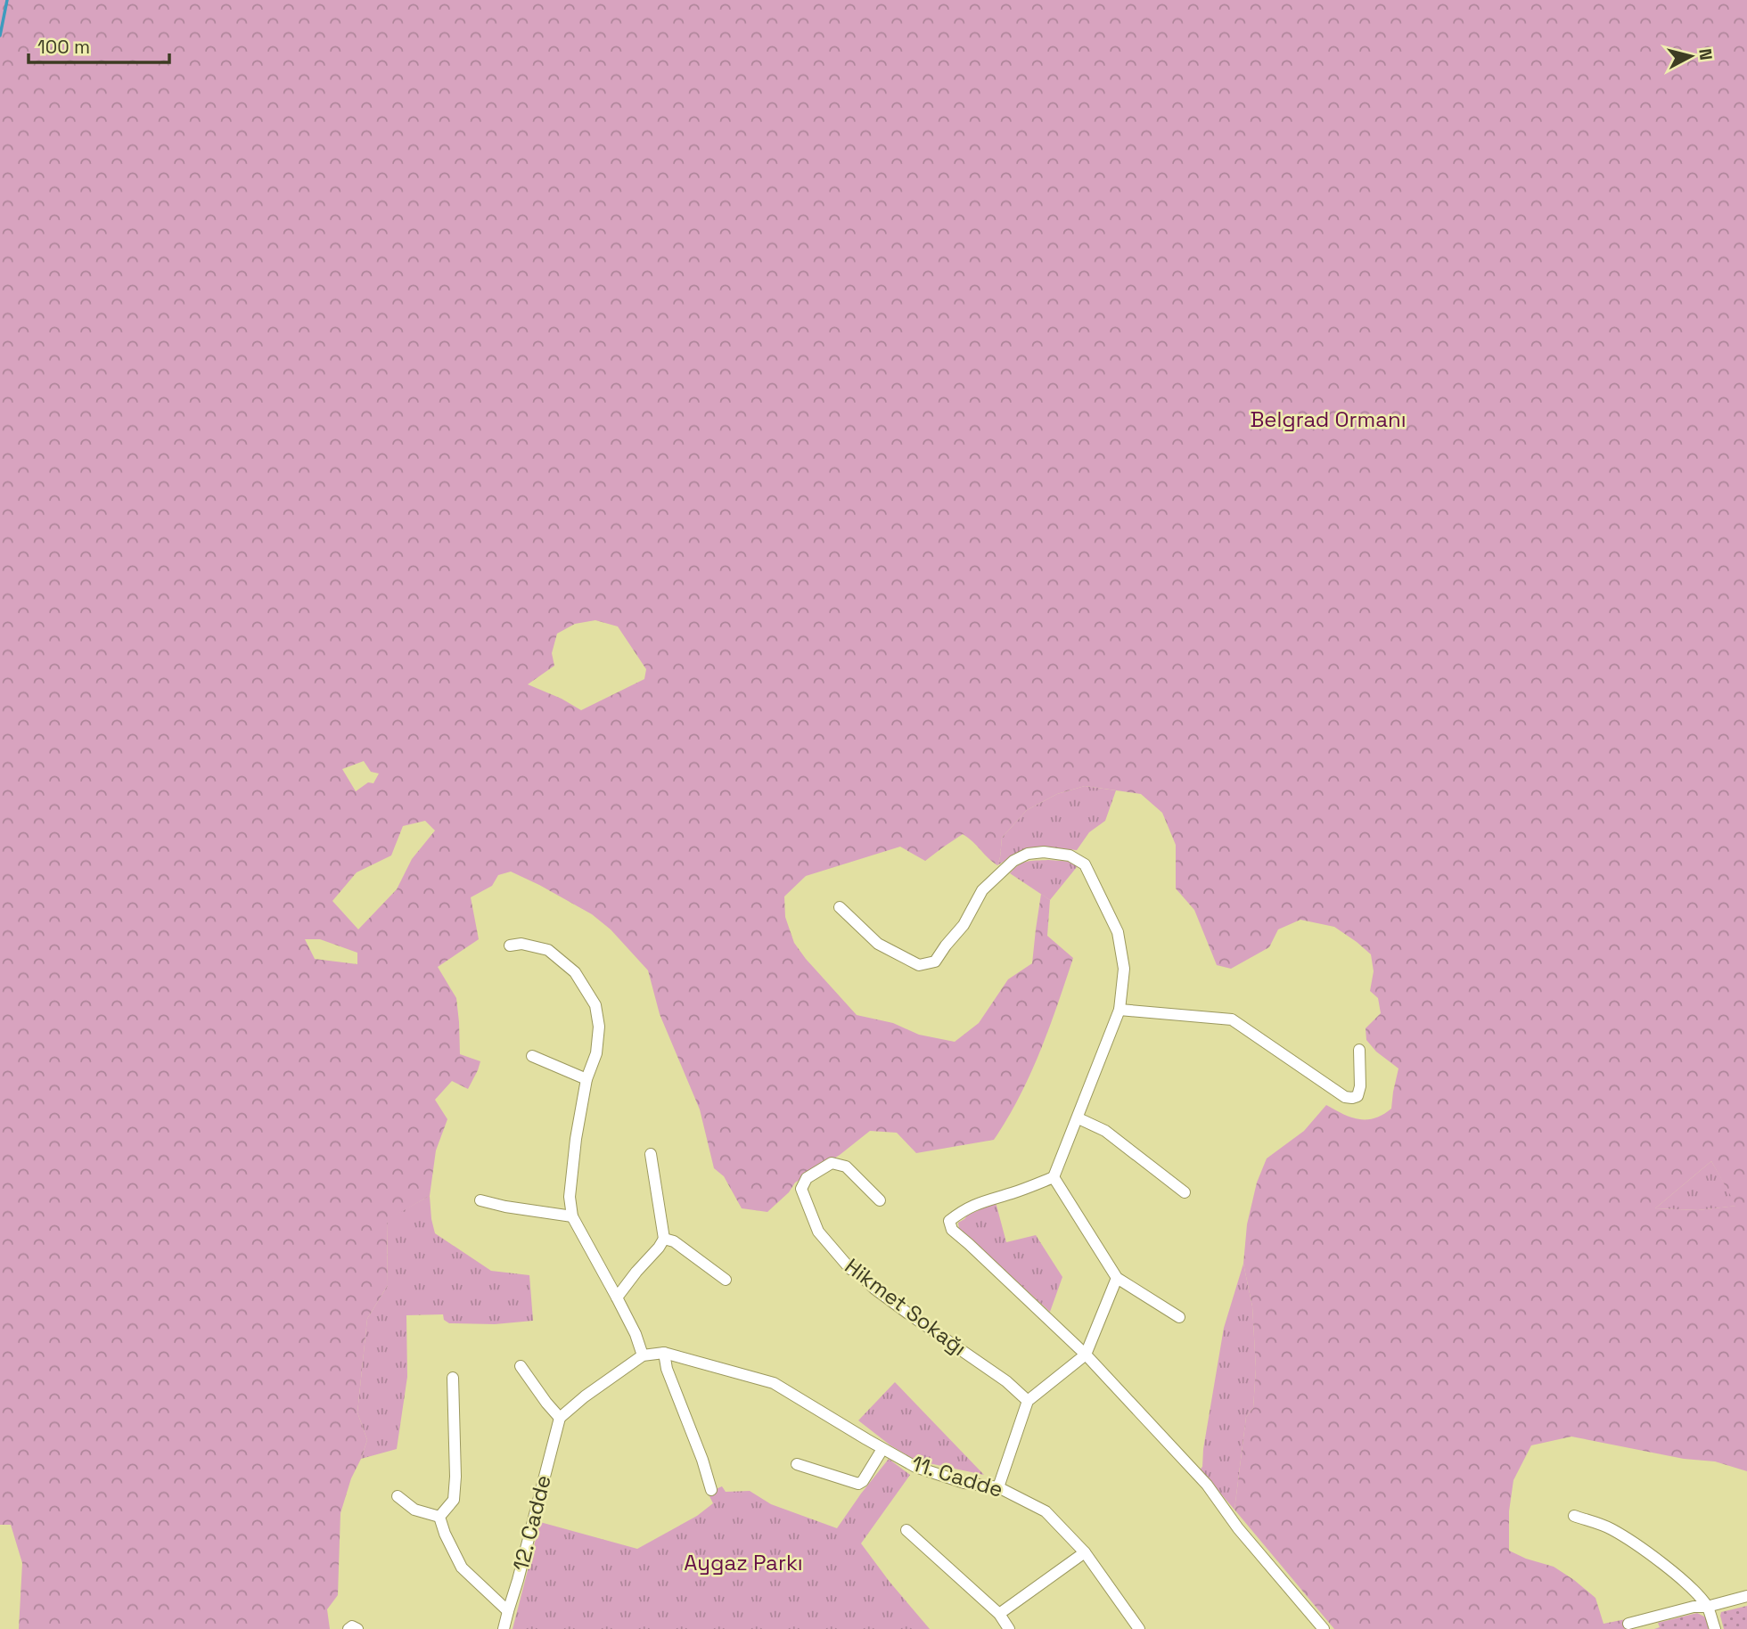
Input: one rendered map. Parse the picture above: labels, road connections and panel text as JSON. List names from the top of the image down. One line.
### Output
{"streets":{"street":["Hikmet Sokağı","11. Cadde","12. Cadde"]},"parks":["Belgrad Ormanı","Aygaz Parkı"],"scale_bar":"100 m","north":"right"}
